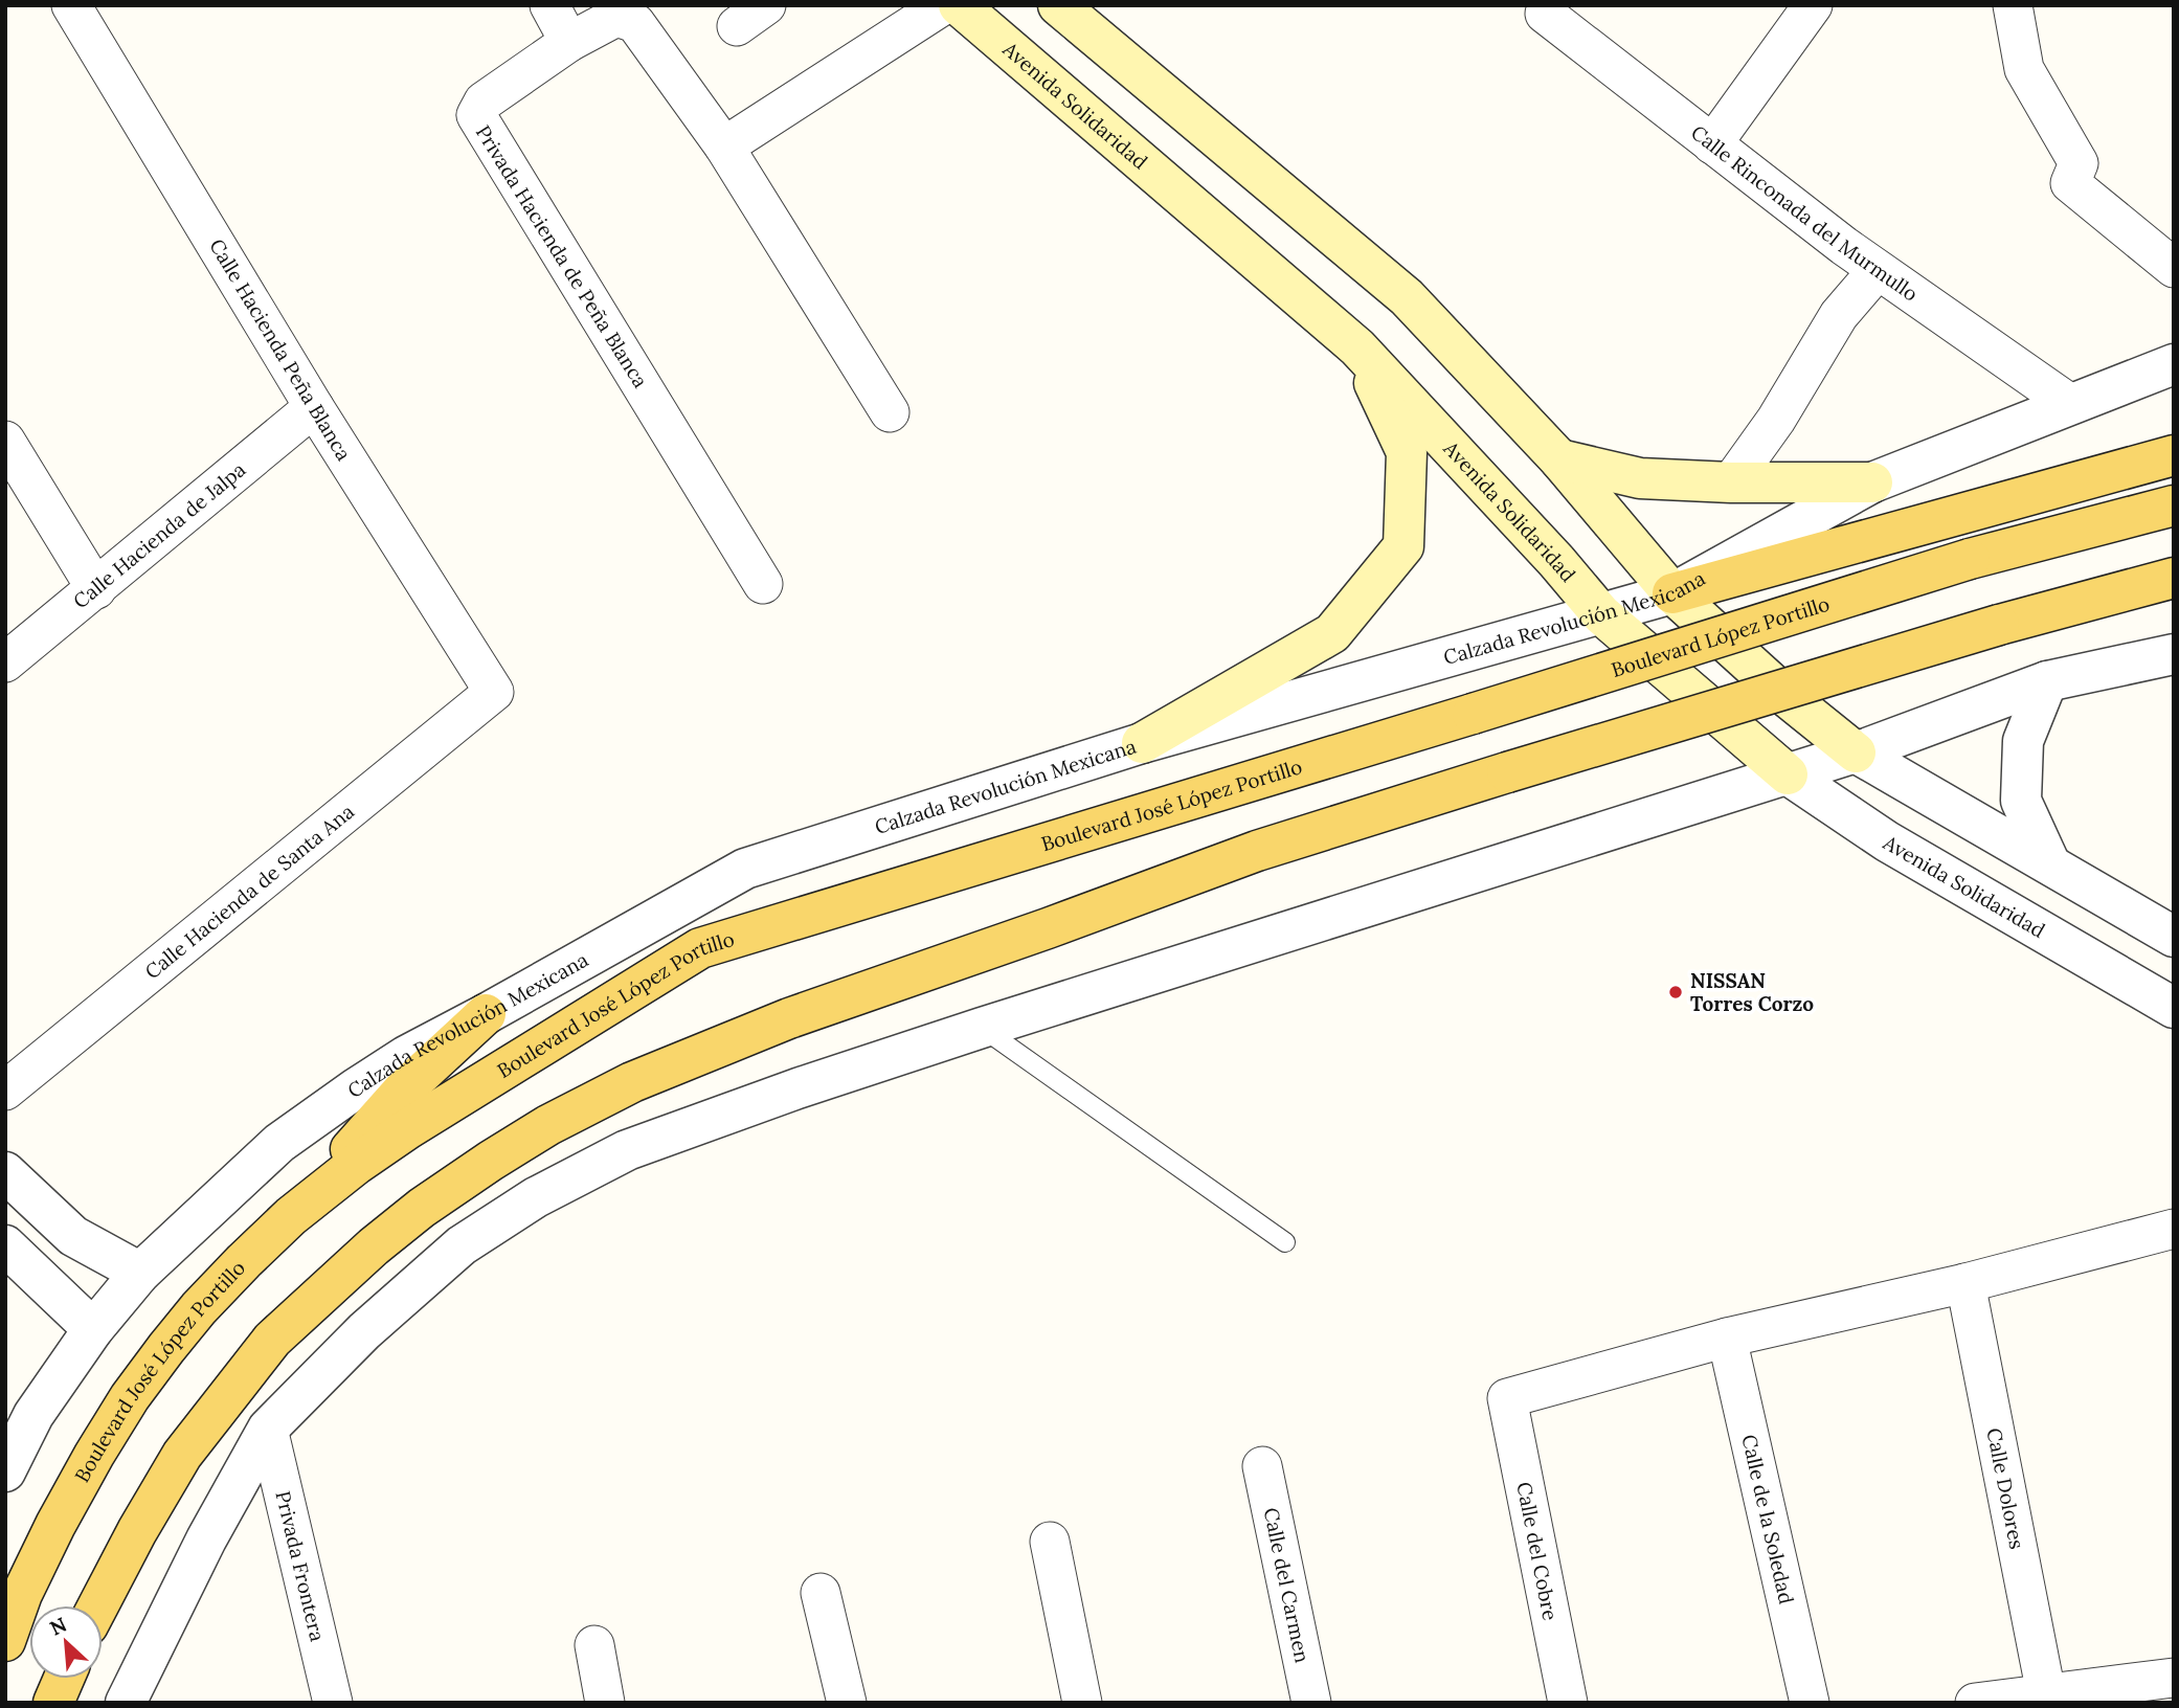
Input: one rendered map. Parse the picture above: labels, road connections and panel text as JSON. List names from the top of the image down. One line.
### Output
{"streets":{"main road":["Avenida Solidaridad","Boulevard López Portillo","Boulevard José López Portillo"],"street":["Calle Rinconada del Murmullo","Privada Hacienda de Peña Blanca","Calle Hacienda Peña Blanca","Calle Hacienda de Jalpa","Calzada Revolución Mexicana","Calle Hacienda de Santa Ana","Calle Dolores","Calle de la Soledad","Calle del Cobre","Privada Frontera","Calle del Carmen"]},"crossings":[["Avenida Solidaridad","Calzada Revolución Mexicana"],["Calle Rinconada del Murmullo","Calzada Revolución Mexicana"],["Calle Hacienda Peña Blanca","Calle Hacienda de Jalpa"],["Calle Hacienda Peña Blanca","Calle Hacienda de Santa Ana"],["Boulevard López Portillo","Boulevard José López Portillo"],["Calle de la Soledad","Calle del Cobre"]],"places":["NISSAN Torres Corzo"],"north":"top left"}
